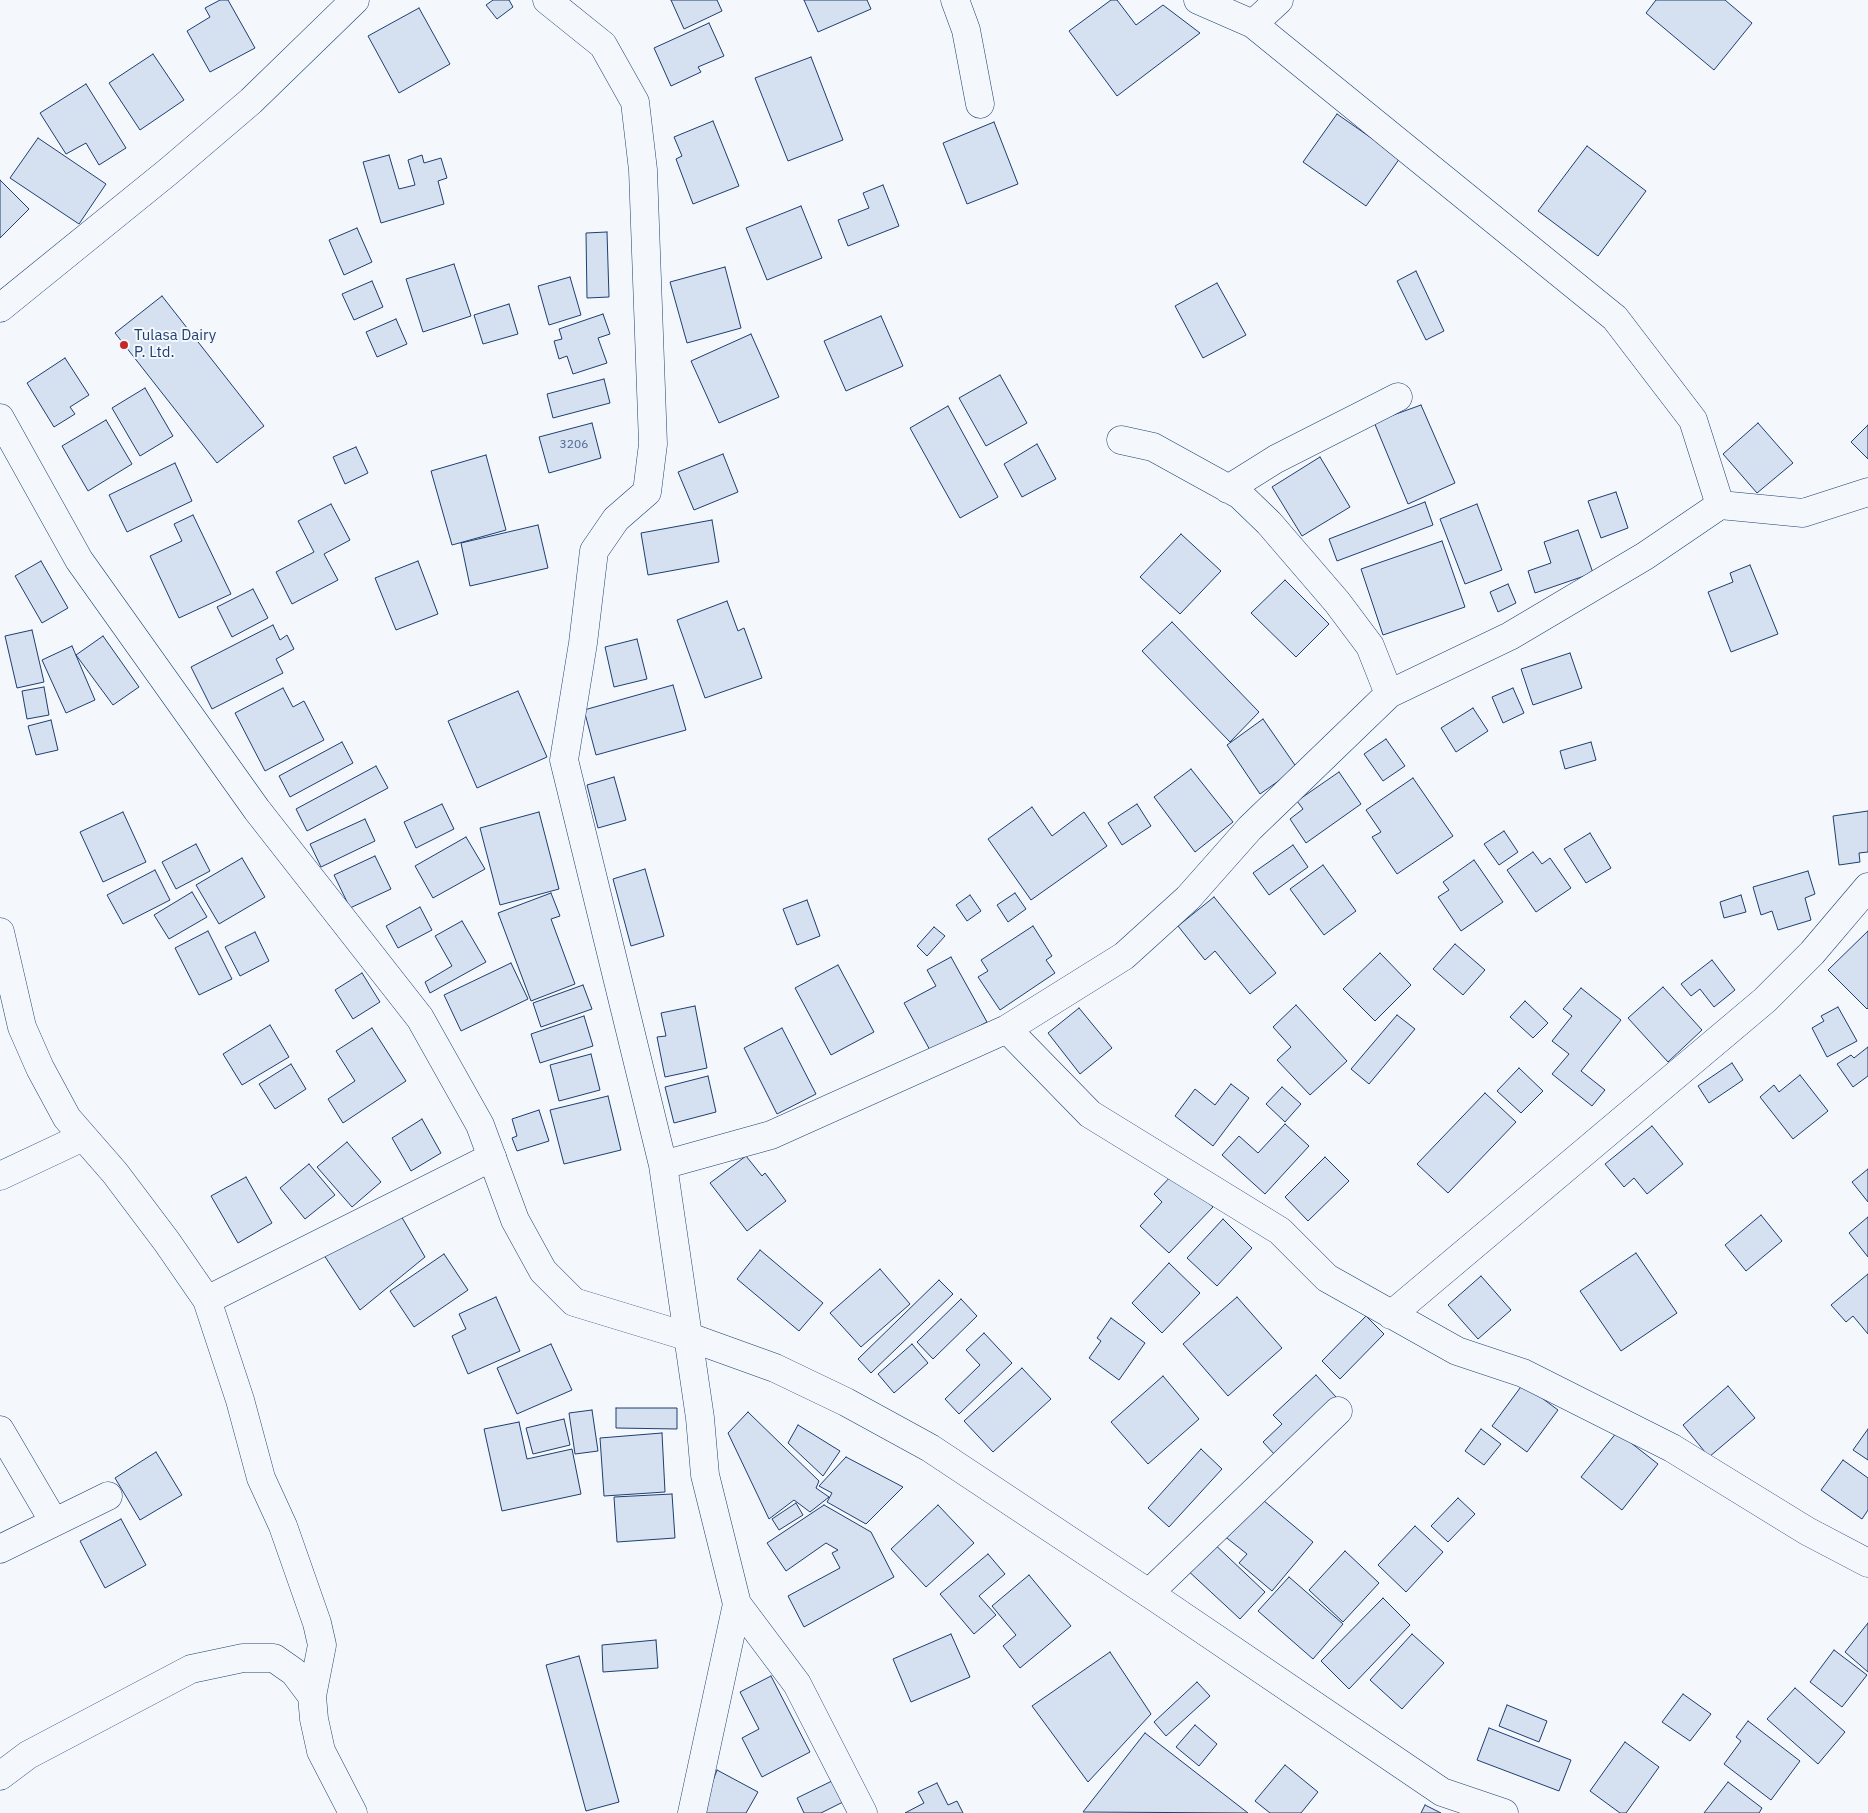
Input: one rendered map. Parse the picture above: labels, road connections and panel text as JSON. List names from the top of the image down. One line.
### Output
{"places":["Tulasa Dairy P. Ltd."],"house_numbers":["3206"]}
